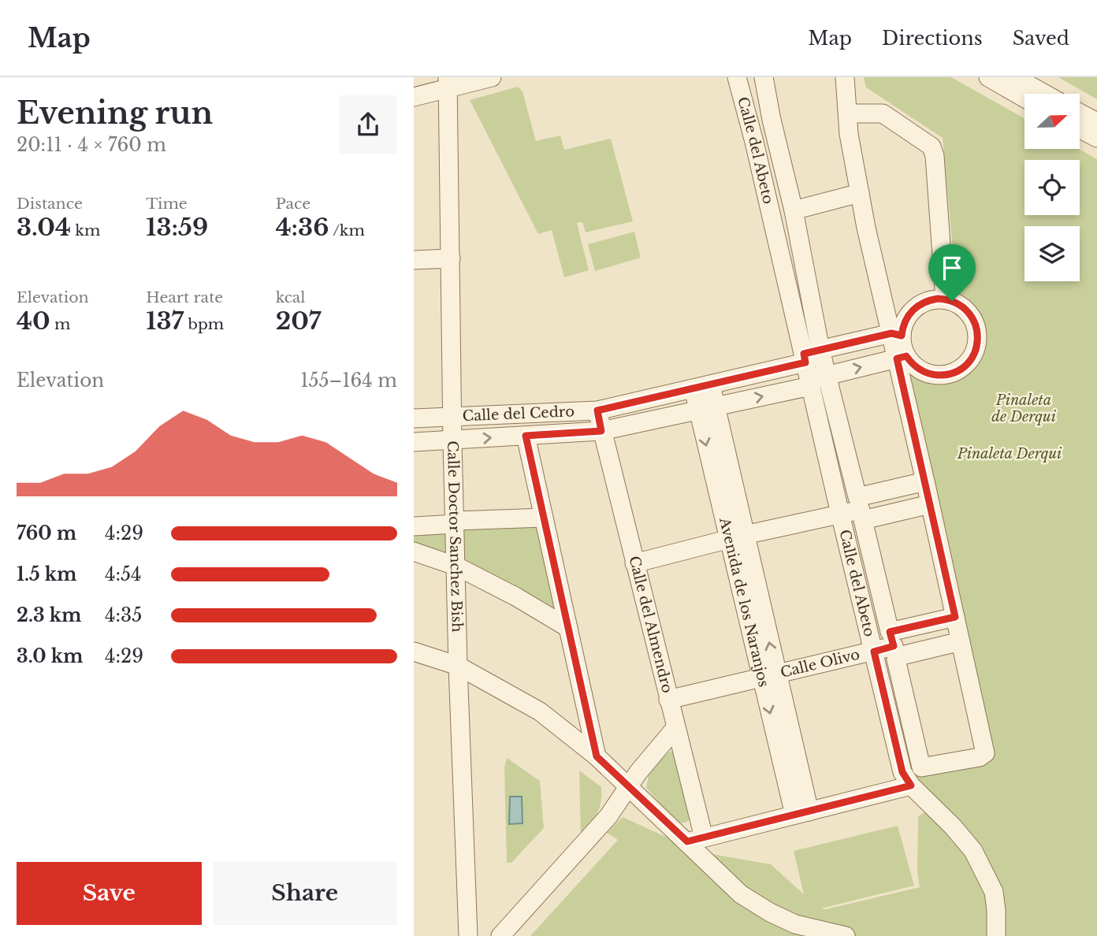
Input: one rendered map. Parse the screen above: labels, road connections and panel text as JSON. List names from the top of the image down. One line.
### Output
{"streets":{"street":["Calle del Abeto","Calle del Cedro","Calle Doctor Sanchez Bish","Avenida de los Naranjos","Calle del Almendro","Calle Olivo"]},"crossings":[["Calle del Abeto","Calle del Cedro"],["Calle del Abeto","Calle Olivo"],["Calle del Cedro","Calle Doctor Sanchez Bish"],["Calle del Cedro","Avenida de los Naranjos"],["Calle del Cedro","Calle del Almendro"],["Avenida de los Naranjos","Calle Olivo"],["Calle del Almendro","Calle Olivo"]],"parks":["Pinaleta de Derqui","Pinaleta Derqui"],"north":"right","page":{"header":"Map","nav":["Map","Directions","Saved"],"heading":["Evening run","20:11 · 4 × 760 m"],"stats":[["Distance","3.04 km"],["Time","13:59"],["Pace","4:36 /km"],["Elevation","40 m"],["Heart rate","137 bpm"],["kcal","207"]],"chart":["Elevation","155–164 m"],"list":[{"name":"760 m","note":"4:29"},{"name":"1.5 km","note":"4:54"},{"name":"2.3 km","note":"4:35"},{"name":"3.0 km","note":"4:29"}],"buttons":["Save","Share"]}}
